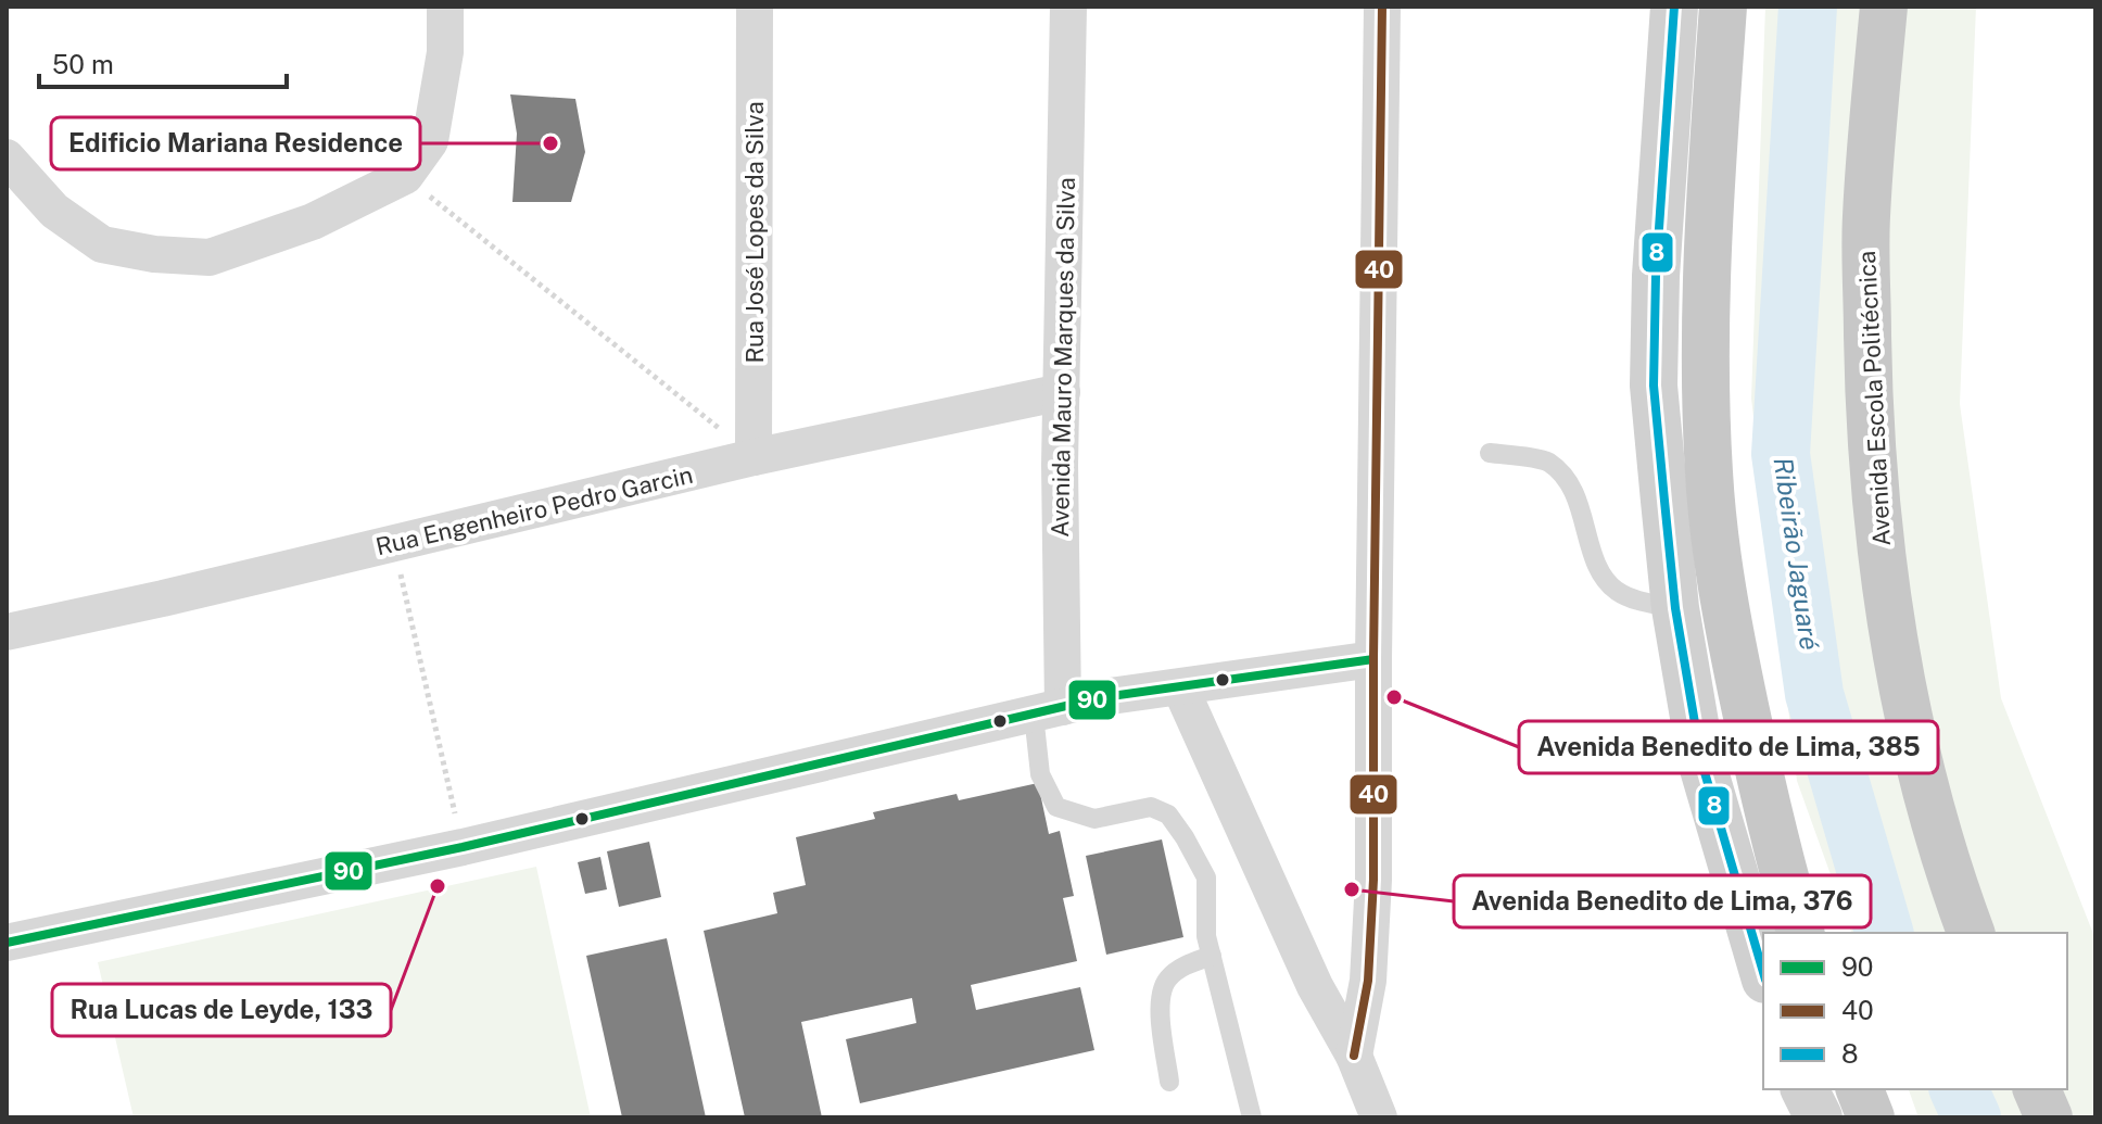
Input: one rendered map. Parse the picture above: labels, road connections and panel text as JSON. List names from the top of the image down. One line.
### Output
{"streets":{"highway":["Avenida Escola Politécnica"],"street":["Rua José Lopes da Silva","Avenida Mauro Marques da Silva","Rua Engenheiro Pedro Garcin"]},"crossings":[["Rua José Lopes da Silva","Rua Engenheiro Pedro Garcin"],["Avenida Mauro Marques da Silva","Rua Engenheiro Pedro Garcin"]],"water":["Ribeirão Jaguaré"],"places":["Edificio Mariana Residence","Avenida Benedito de Lima, 385","Rua Lucas de Leyde, 133","Avenida Benedito de Lima, 376"],"lines":["transit line 40","transit line 8","transit line 90"],"legend":["90","40","8"],"scale_bar":"50 m"}
